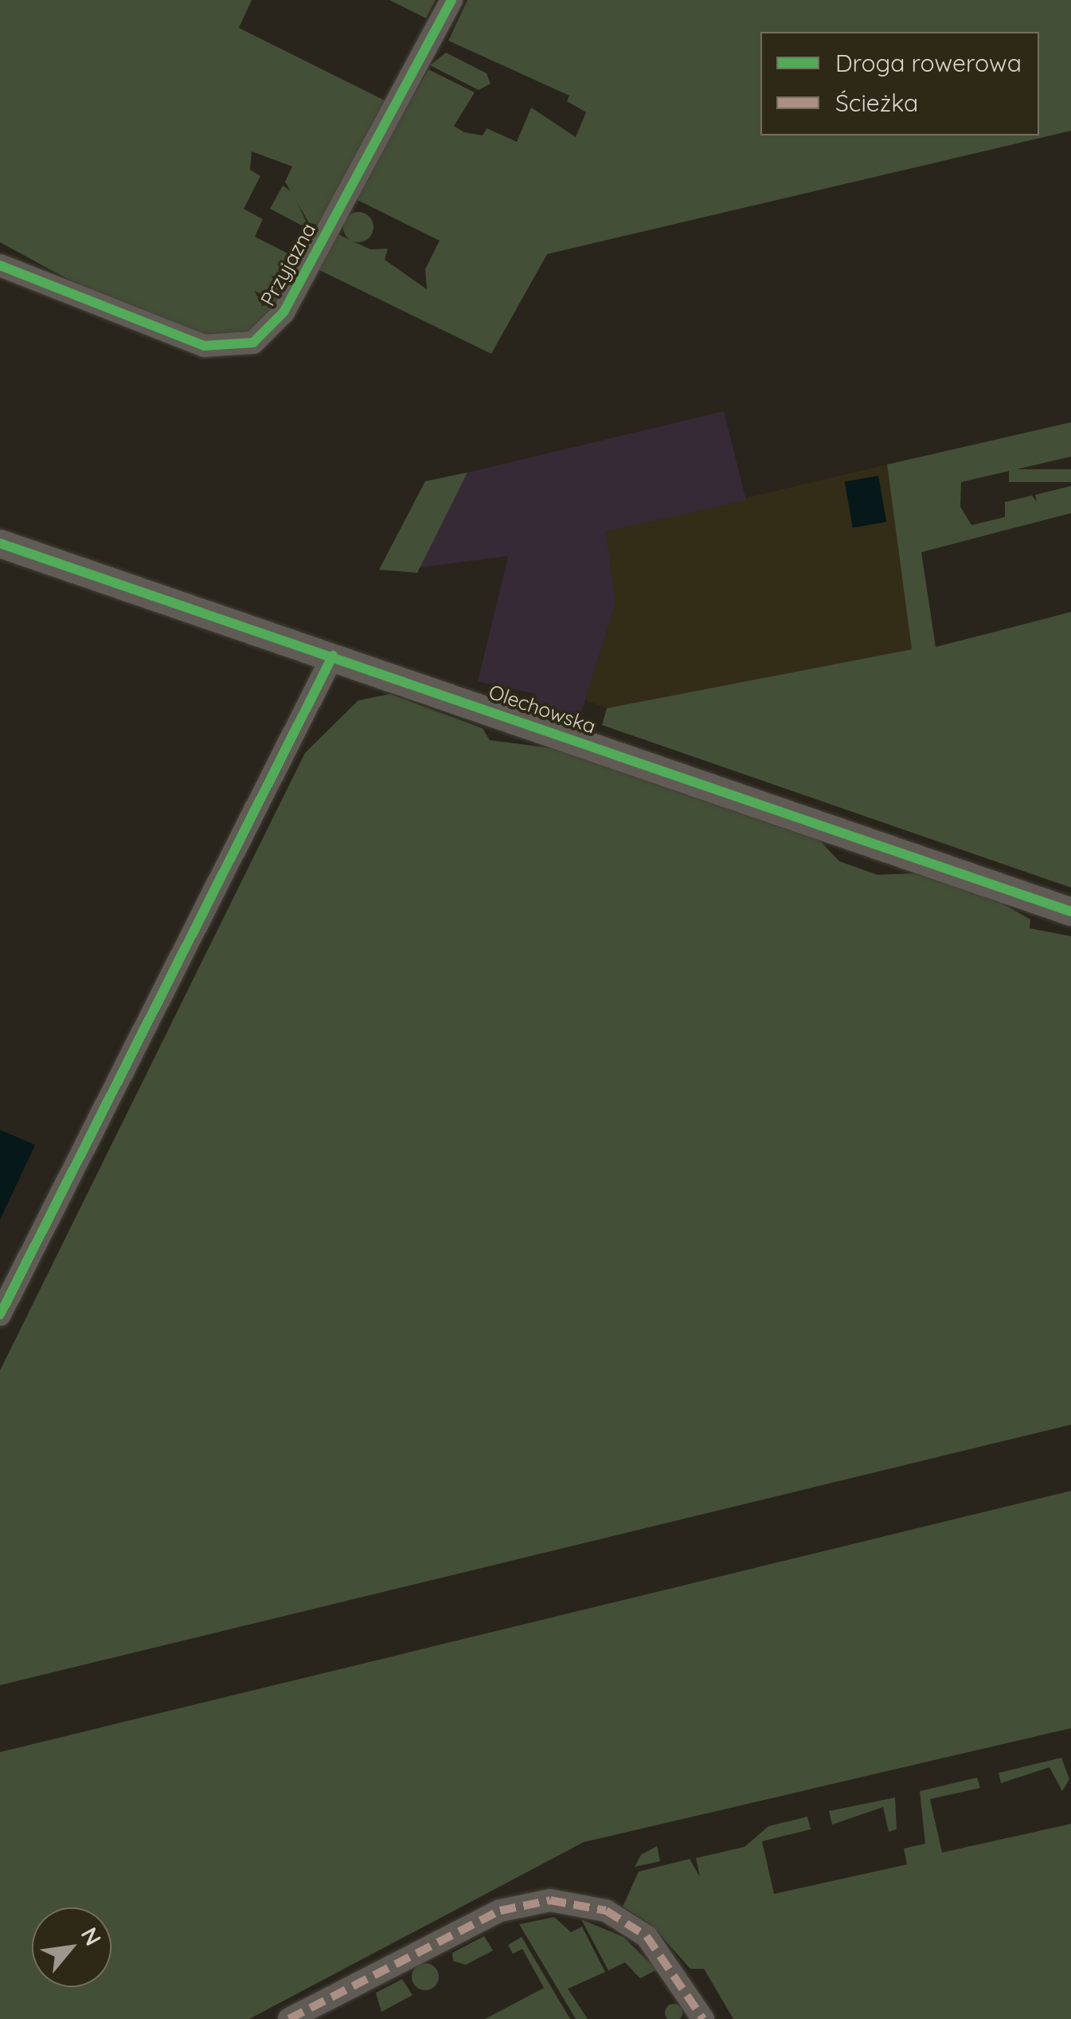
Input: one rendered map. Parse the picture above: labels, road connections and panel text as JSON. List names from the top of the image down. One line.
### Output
{"streets":{"street":["Przyjazna","Olechowska"]},"legend":["Droga rowerowa","Ścieżka"],"north":"top right"}
